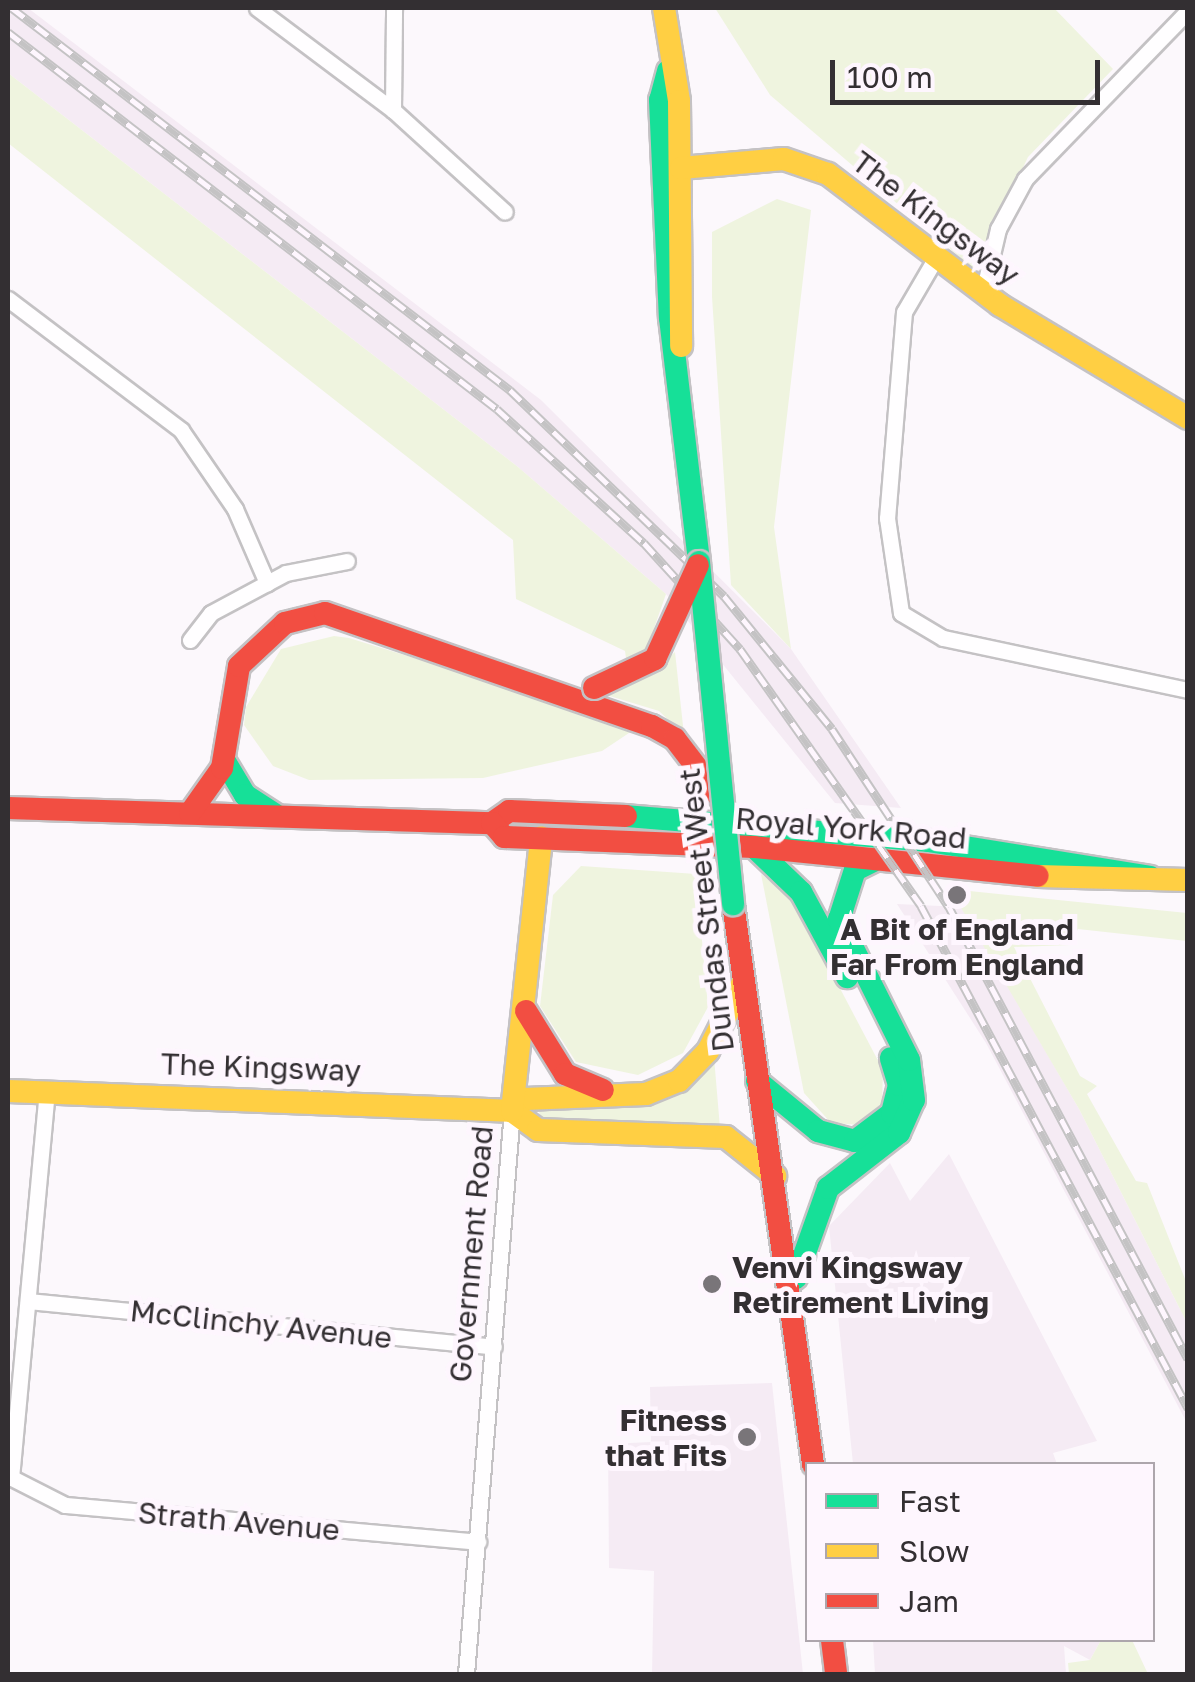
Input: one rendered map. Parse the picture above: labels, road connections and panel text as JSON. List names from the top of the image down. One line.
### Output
{"streets":{"main road":["The Kingsway","Royal York Road","Dundas Street West","Government Road"],"street":["McClinchy Avenue","Strath Avenue"]},"crossings":[["The Kingsway","Dundas Street West"],["The Kingsway","Government Road"],["Royal York Road","Government Road"],["Government Road","McClinchy Avenue"],["Government Road","Strath Avenue"]],"places":["A Bit of England Far From England","Venvi Kingsway Retirement Living","Fitness that Fits"],"legend":["Fast","Slow","Jam"],"scale_bar":"100 m"}
